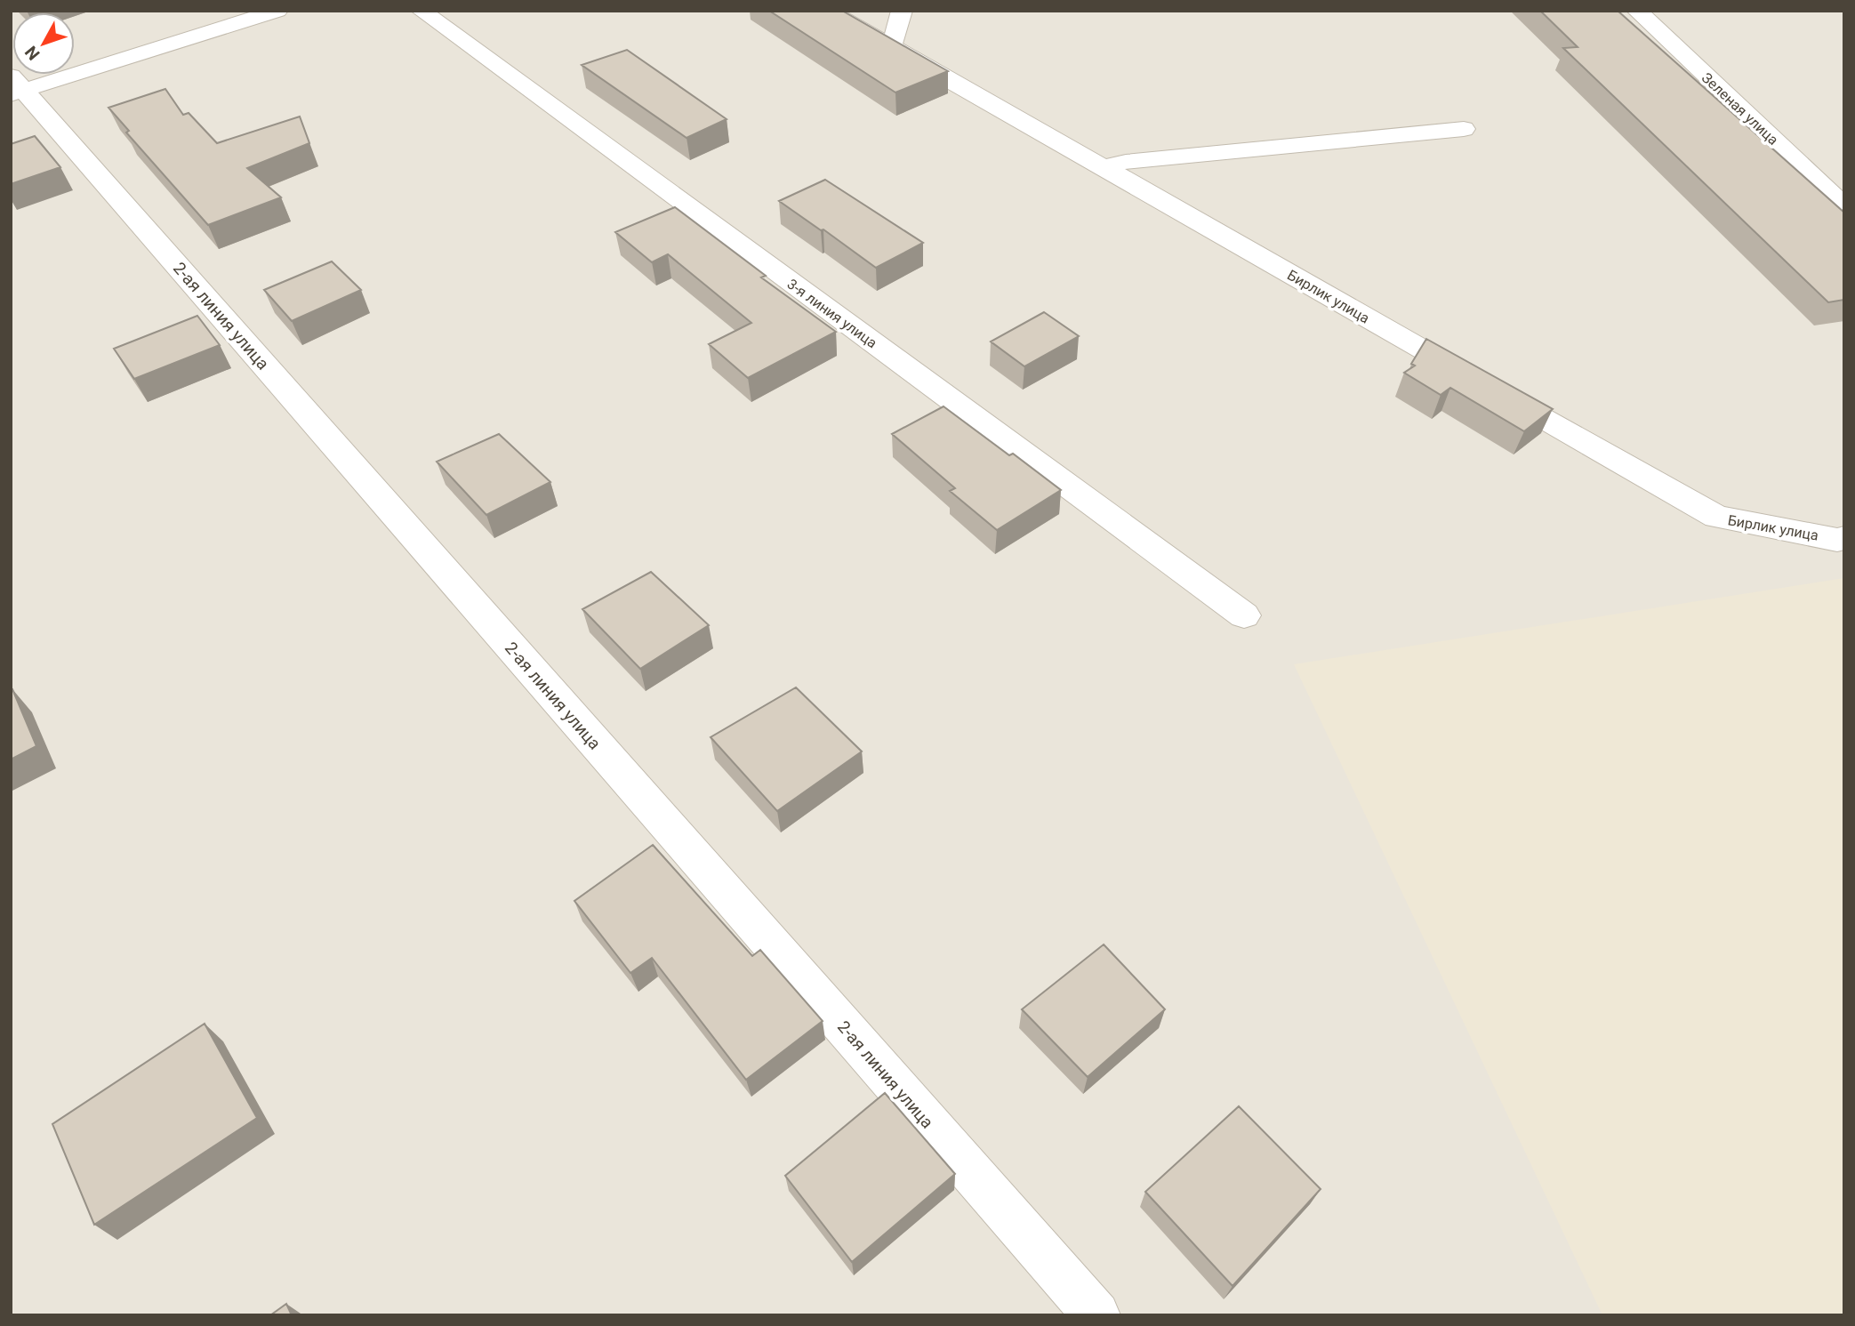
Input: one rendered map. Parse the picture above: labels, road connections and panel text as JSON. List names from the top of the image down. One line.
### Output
{"streets":{"street":["Зеленая улица","Бирлик улица","3-я линия улица","2-ая линия улица"]},"north":"bottom left"}
